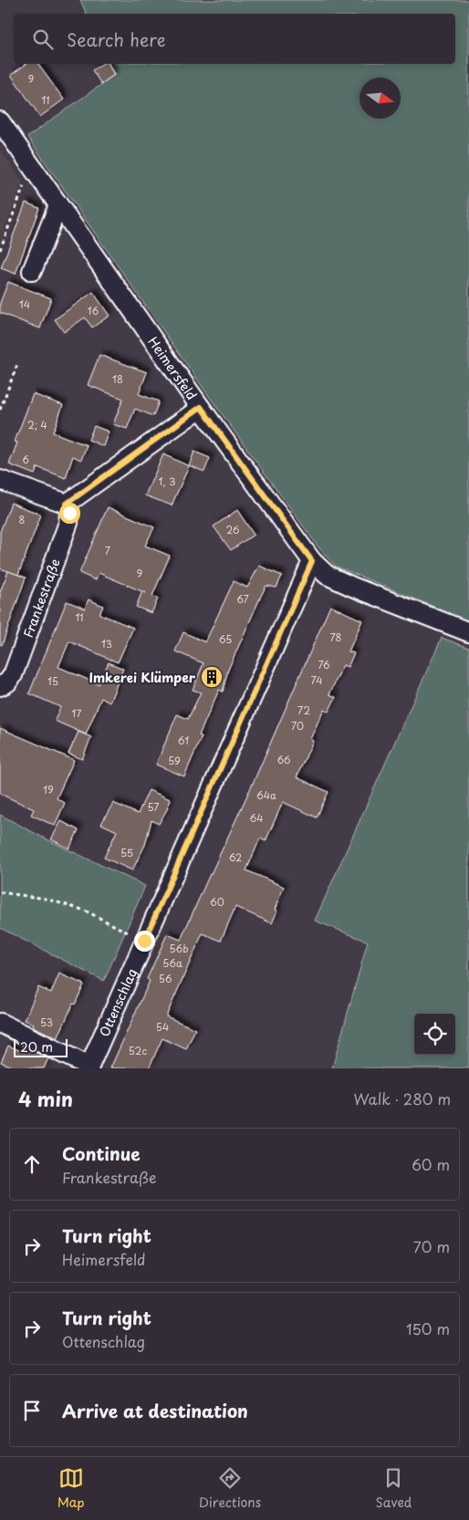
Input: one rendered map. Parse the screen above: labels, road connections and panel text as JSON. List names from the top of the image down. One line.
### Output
{"streets":{"street":["Heimersfeld","Frankestraße","Ottenschlag"]},"crossings":[["Heimersfeld","Ottenschlag"]],"places":{"building":["Imkerei Klümper"]},"house_numbers":["9","11","14","16","18","2; 4","6","1, 3","8","26","7","9","67","11","78","65","13","76","74","15","72","17","70","61","66","59","19","64a","57","64","55","62","60","56b","56a","56","53","54","52c"],"scale_bar":"20 m","north":"right","page":{"search":"Search here","scale":"20 m","heading":["4 min","Walk · 280 m"],"list":[["Continue","Frankestraße","60 m"],["Turn right","Heimersfeld","70 m"],["Turn right","Ottenschlag","150 m"],"Arrive at destination"],"nav":["Map","Directions","Saved"]}}
